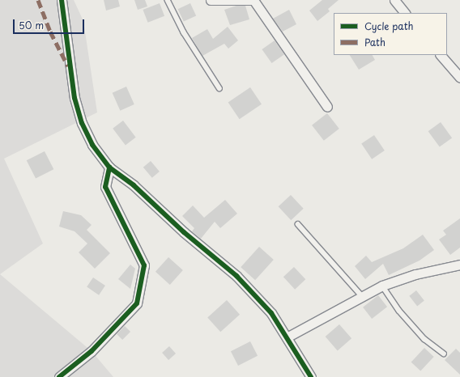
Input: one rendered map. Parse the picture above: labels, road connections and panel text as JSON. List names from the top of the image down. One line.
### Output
{"legend":["Cycle path","Path"],"scale_bar":"50 m"}
